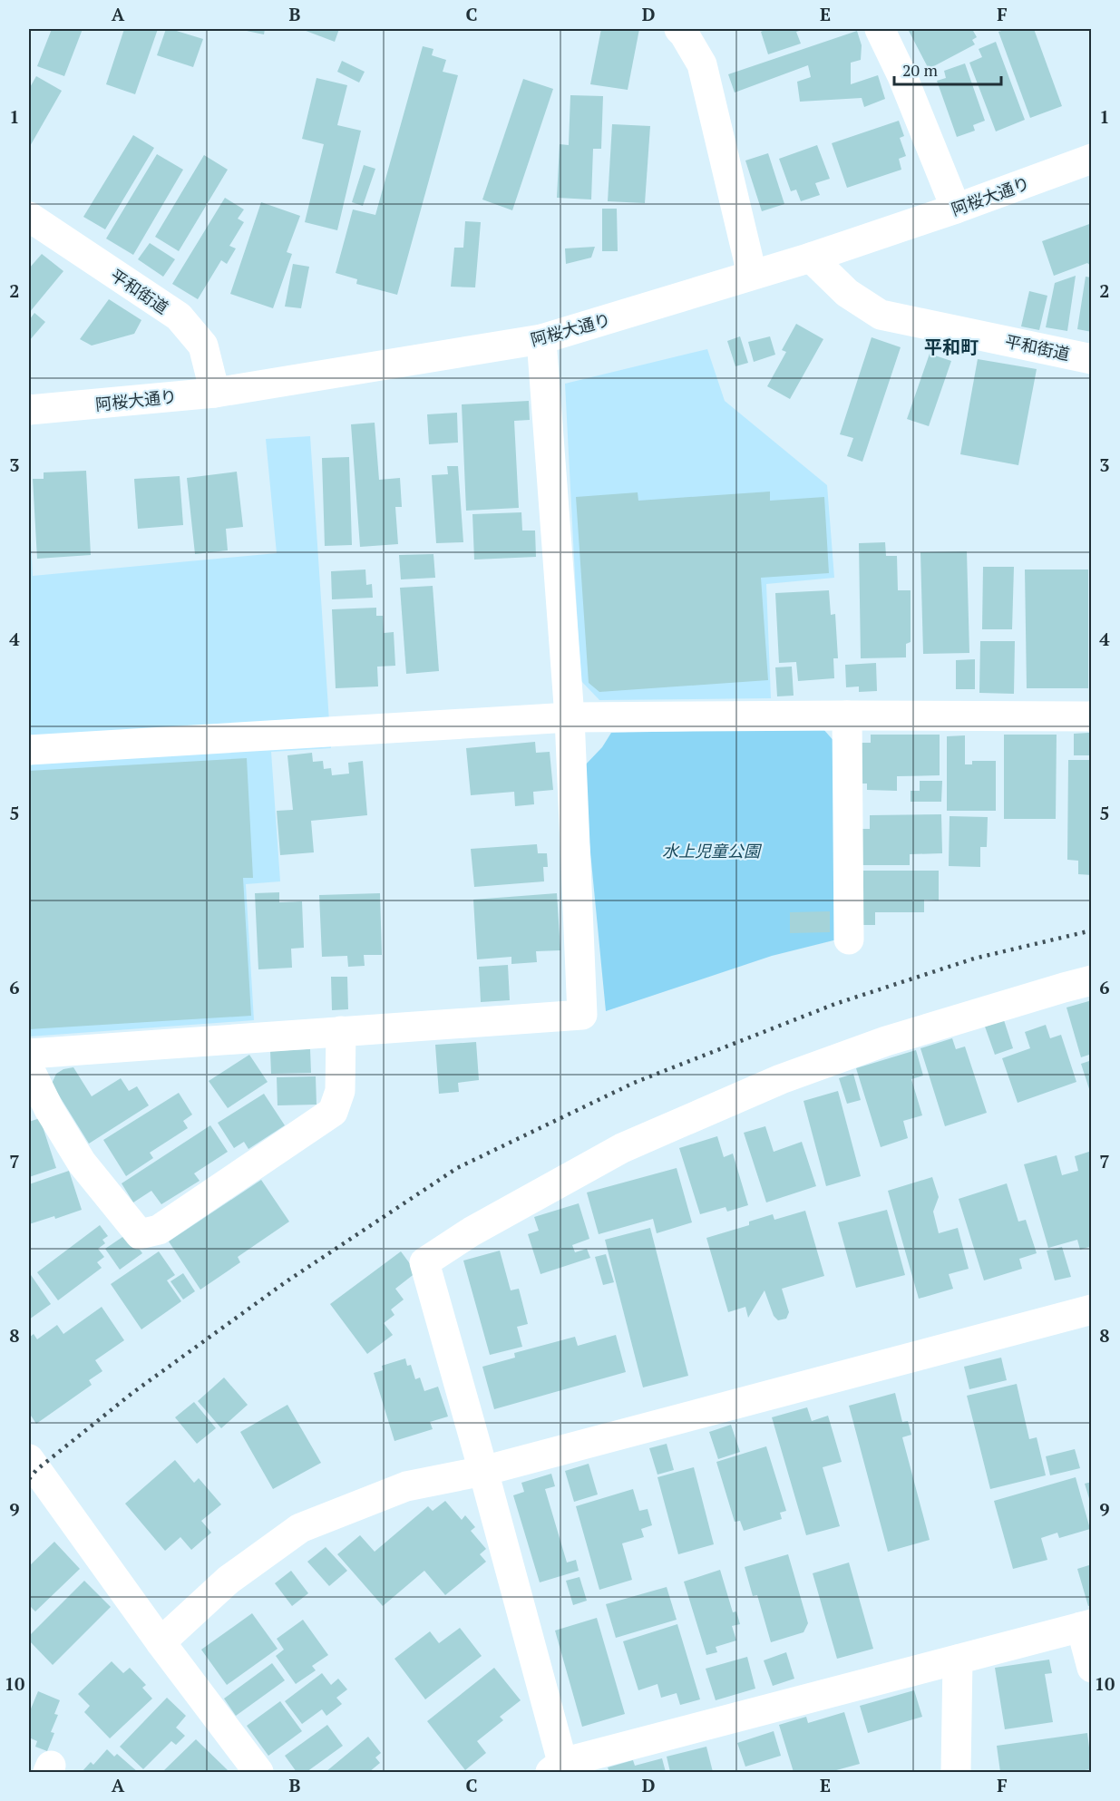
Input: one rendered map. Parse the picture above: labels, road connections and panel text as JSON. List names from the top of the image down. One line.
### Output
{"streets":{"street":["阿桜大通り","平和街道"]},"crossings":[["阿桜大通り","平和街道"]],"districts":["平和町"],"parks":["水上児童公園"],"scale_bar":"20 m","grid":{"columns":["A","B","C","D","E","F"],"rows":["1","2","3","4","5","6","7","8","9","10"]}}
